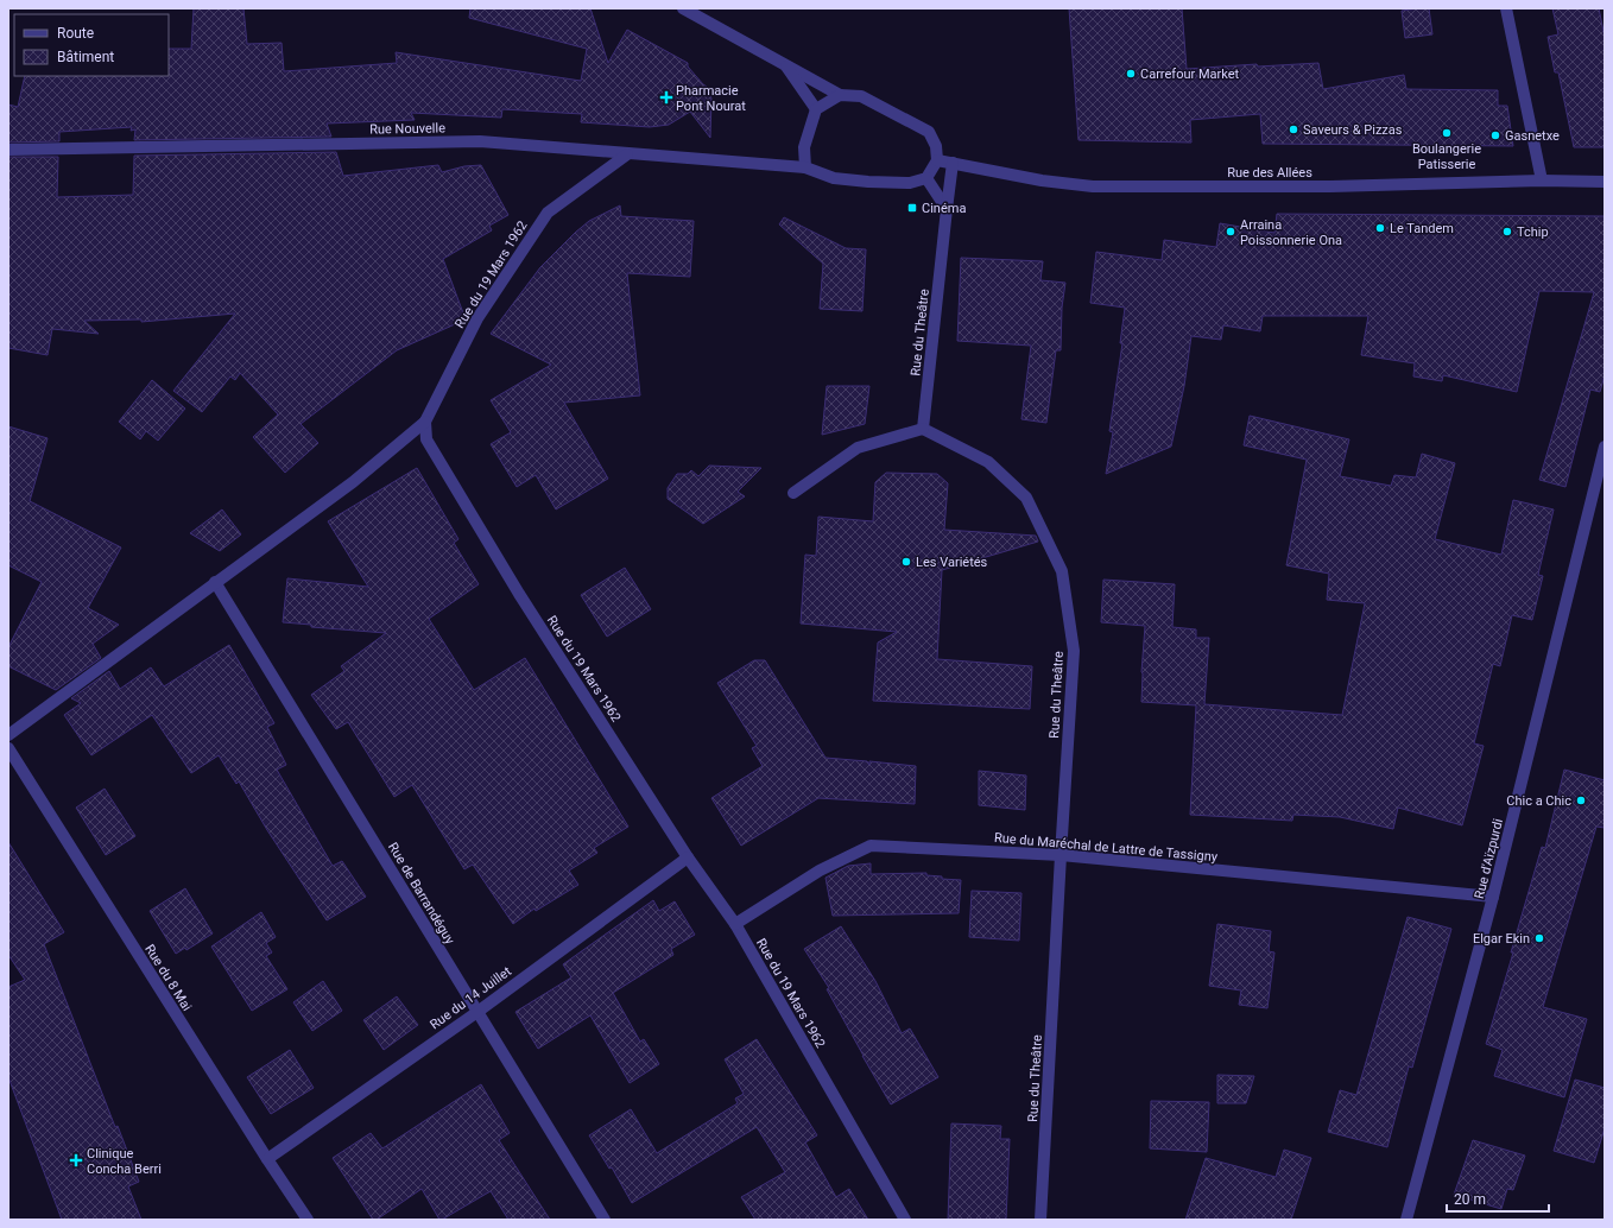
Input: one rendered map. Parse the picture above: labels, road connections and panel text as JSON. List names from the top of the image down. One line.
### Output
{"streets":{"street":["Rue Nouvelle","Rue des Allées","Rue du 19 Mars 1962","Rue du Theâtre","Rue du Maréchal de Lattre de Tassigny","Rue d'Aïzpurdi","Rue de Barrandéguy","Rue du 8 Mai","Rue du 14 Juillet"]},"crossings":[["Rue Nouvelle","Rue du 19 Mars 1962"],["Rue des Allées","Rue du Theâtre"],["Rue du 19 Mars 1962","Rue du Maréchal de Lattre de Tassigny"],["Rue du 19 Mars 1962","Rue du 14 Juillet"],["Rue du Theâtre","Rue du Maréchal de Lattre de Tassigny"],["Rue du Maréchal de Lattre de Tassigny","Rue d'Aïzpurdi"],["Rue de Barrandéguy","Rue du 14 Juillet"],["Rue du 8 Mai","Rue du 14 Juillet"]],"places":{"other":["Carrefour Market","Saveurs & Pizzas","Boulangerie Patisserie","Gasnetxe","Le Tandem","Arraina Poissonnerie Ona","Tchip","Les Variétés","Chic a Chic","Elgar Ekin"],"health":["Pharmacie Pont Nourat","Clinique Concha Berri"],"transit":["Cinéma"]},"legend":["Route","Bâtiment"],"scale_bar":"20 m"}
